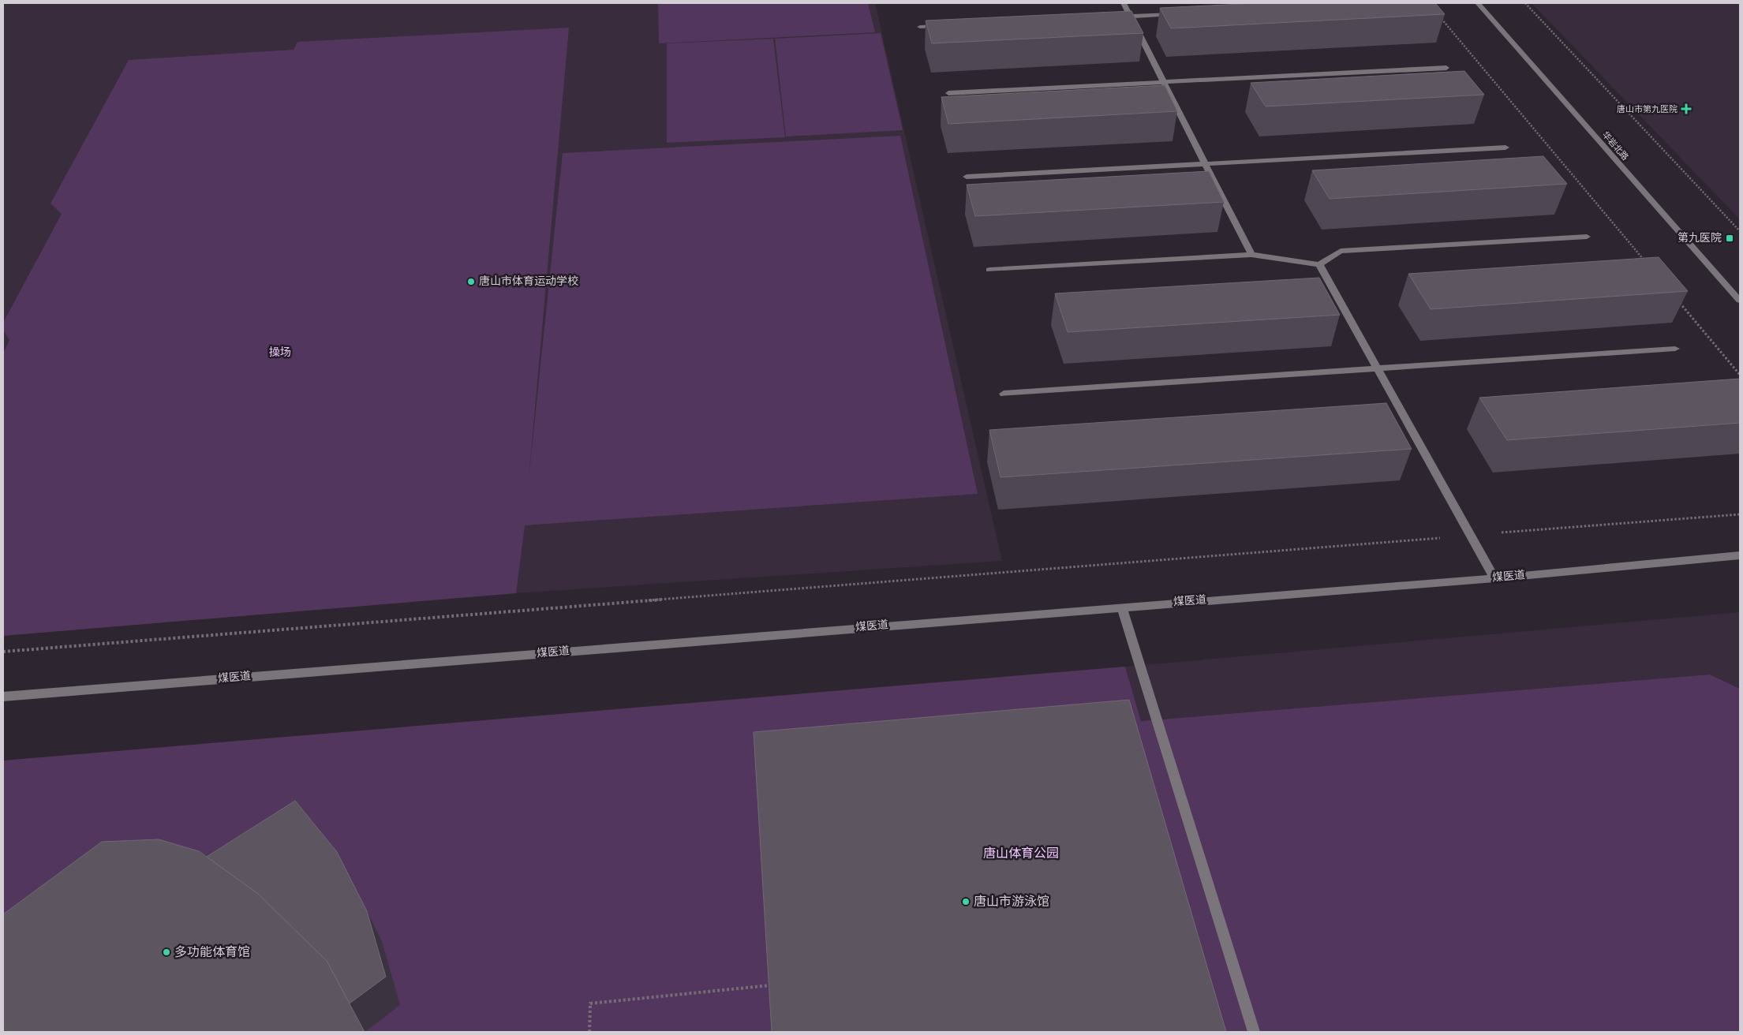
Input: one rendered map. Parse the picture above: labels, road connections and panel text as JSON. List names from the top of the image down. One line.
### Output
{"streets":{"street":["华岩北路","煤医道"]},"parks":["操场","唐山体育公园"],"places":{"health":["唐山市第九医院"],"transit":["第九医院"],"other":["唐山市体育运动学校","唐山市游泳馆","多功能体育馆"]}}
